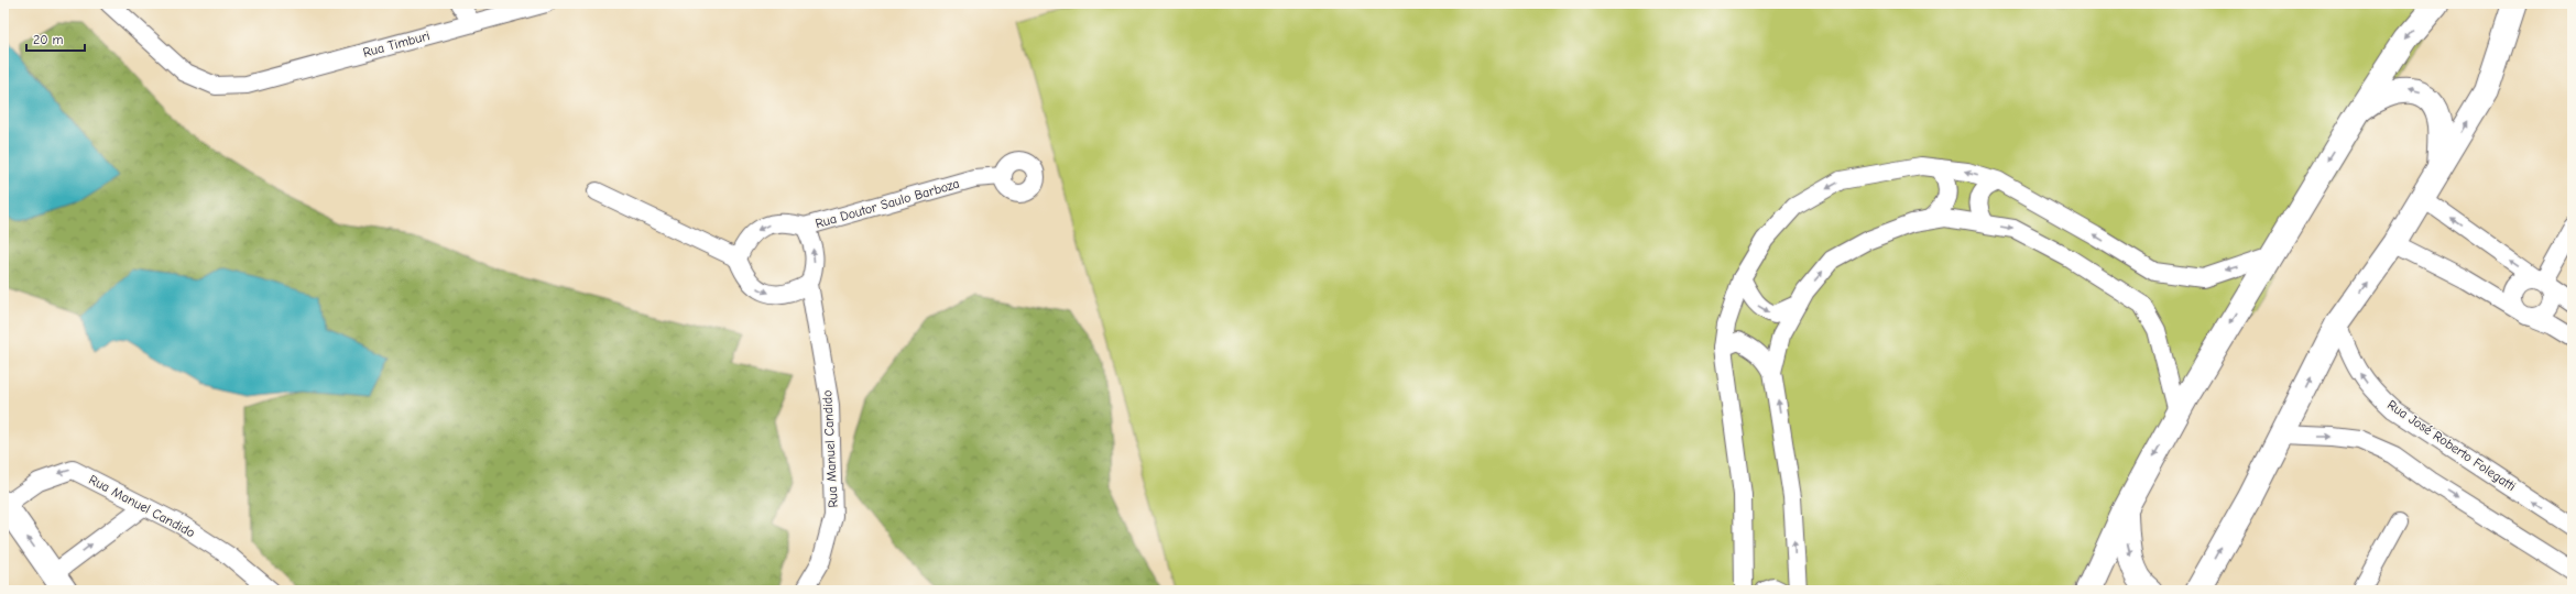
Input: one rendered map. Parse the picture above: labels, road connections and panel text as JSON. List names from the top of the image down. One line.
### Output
{"streets":{"street":["Rua Timburi","Rua Doutor Saulo Barboza","Rua José Roberto Folegatti","Rua Manuel Candido"]},"crossings":[["Rua Doutor Saulo Barboza","Rua Manuel Candido"]],"scale_bar":"20 m"}
